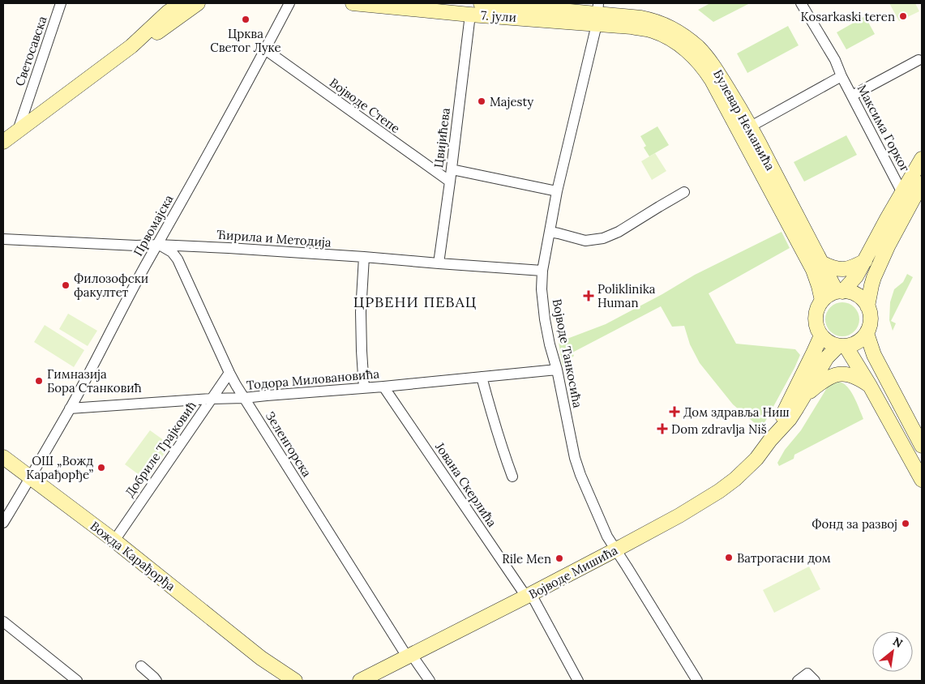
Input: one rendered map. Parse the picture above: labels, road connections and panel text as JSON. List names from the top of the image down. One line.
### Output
{"streets":{"street":["7. јули","Светосавска","Војводе Степе","Булевар Немањића","Максима Горког","Цвијићева","Првомајска","Ћирила и Методија","Војводе Танкосића","Тодора Миловановића","Зеленгорска","Добриле Трајковић","Јована Скерлића","Вожда Карађорђа","Војводе Мишића"]},"crossings":[["7. јули","Булевар Немањића"],["7. јули","Цвијићева"],["7. јули","Војводе Танкосића"],["Војводе Степе","Цвијићева"],["Војводе Степе","Првомајска"],["Булевар Немањића","Максима Горког"],["Булевар Немањића","Војводе Танкосића"],["Булевар Немањића","Војводе Мишића"],["Цвијићева","Ћирила и Методија"],["Првомајска","Ћирила и Методија"],["Првомајска","Тодора Миловановића"],["Првомајска","Зеленгорска"],["Првомајска","Вожда Карађорђа"],["Ћирила и Методија","Војводе Танкосића"],["Ћирила и Методија","Зеленгорска"],["Војводе Танкосића","Тодора Миловановића"],["Војводе Танкосића","Војводе Мишића"],["Тодора Миловановића","Зеленгорска"],["Тодора Миловановића","Добриле Трајковић"],["Тодора Миловановића","Јована Скерлића"],["Зеленгорска","Добриле Трајковић"],["Зеленгорска","Војводе Мишића"],["Добриле Трајковић","Вожда Карађорђа"],["Јована Скерлића","Војводе Мишића"]],"districts":["ЦРВЕНИ ПЕВАЦ"],"places":{"other":["Kosarkaski teren","Црква Светог Луке","Majesty","Филозофски факултет","Гимназија Бора Станковић","ОШ „Вожд Карађорђе”","Фонд за развој","Ватрогасни дом","Rile Men"],"health":["Poliklinika Human","Дом здравља Ниш","Dom zdravlja Niš"]},"north":"top right"}
